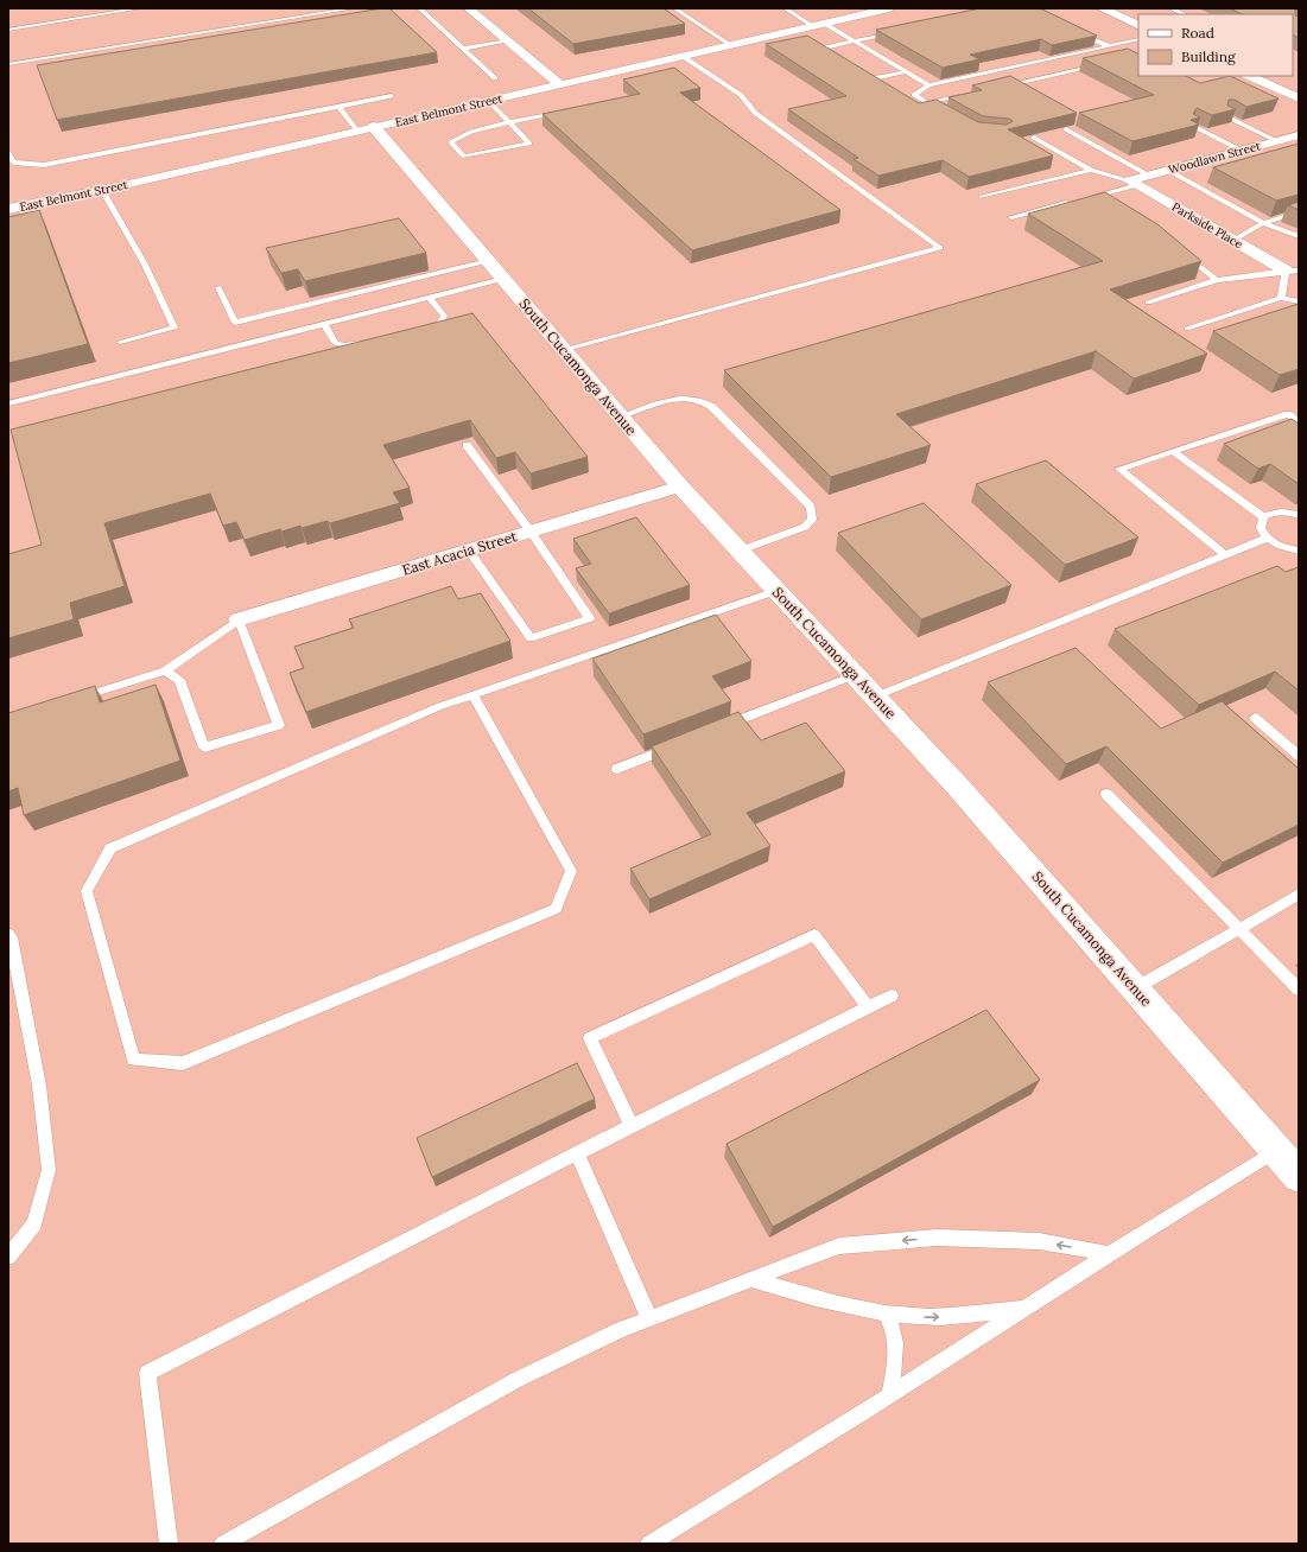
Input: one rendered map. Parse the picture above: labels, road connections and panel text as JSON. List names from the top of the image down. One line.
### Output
{"streets":{"street":["East Belmont Street","Woodlawn Street","Parkside Place","South Cucamonga Avenue","East Acacia Street"]},"crossings":[["East Belmont Street","South Cucamonga Avenue"],["Woodlawn Street","Parkside Place"],["South Cucamonga Avenue","East Acacia Street"]],"legend":["Road","Building"]}
